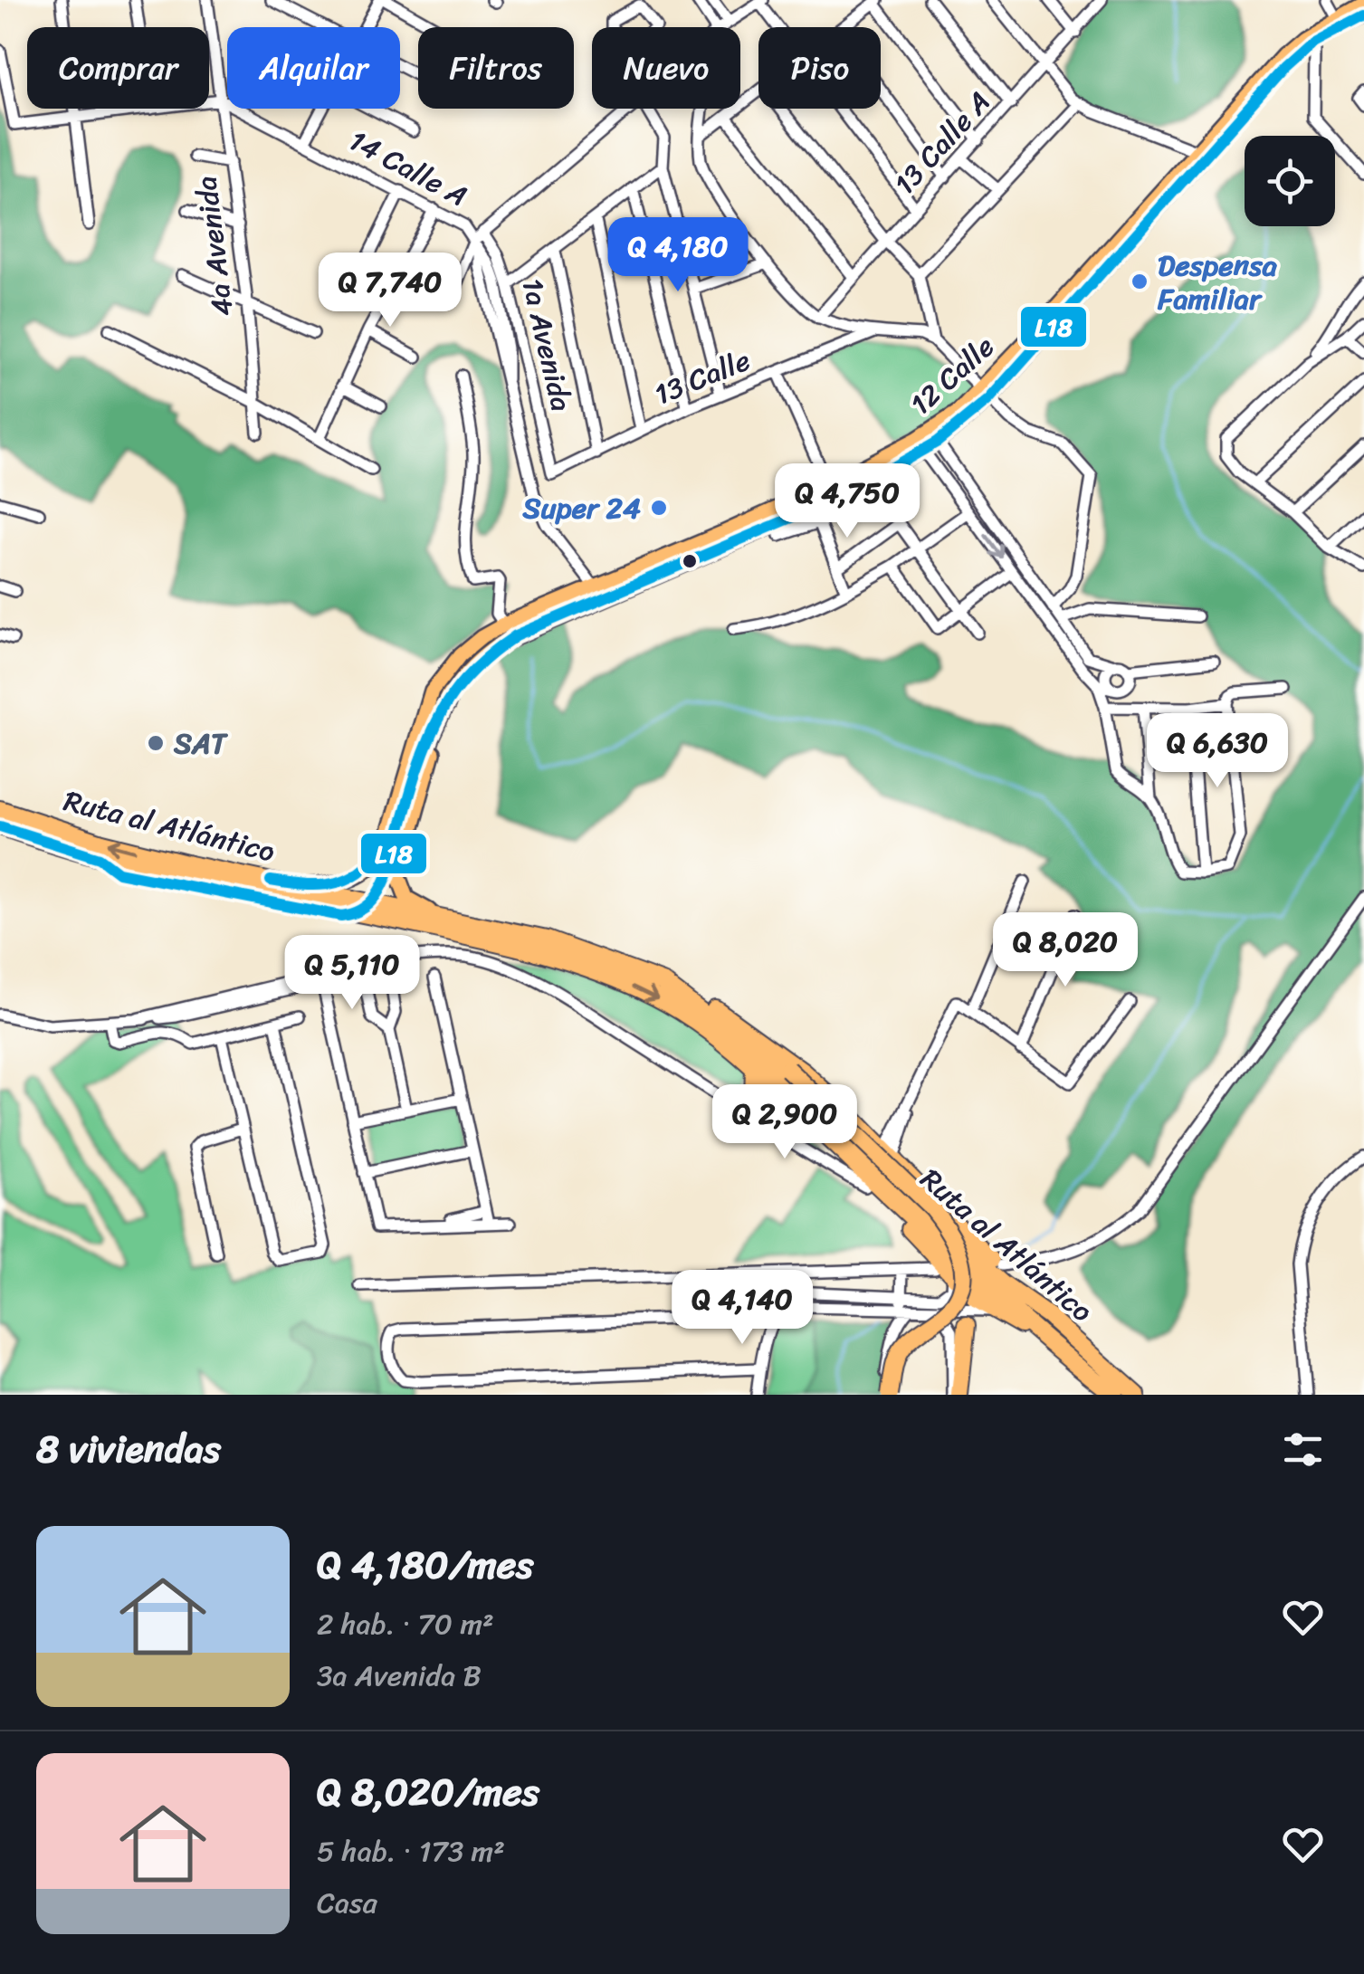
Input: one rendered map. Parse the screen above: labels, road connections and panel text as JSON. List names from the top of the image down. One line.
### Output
{"streets":{"highway":["Ruta al Atlántico"],"main road":["12 Calle"],"street":["13 Calle A","14 Calle A","4a Avenida","1a Avenida","13 Calle"]},"crossings":[["14 Calle A","4a Avenida"],["14 Calle A","1a Avenida"],["1a Avenida","13 Calle"],["12 Calle","Ruta al Atlántico"]],"places":["Despensa Familiar","Super 24","SAT"],"lines":["transit line L18"],"page":{"chip":["Comprar","Alquilar","Filtros","Nuevo","Piso"],"price":["Q 4,180","Q 7,740","Q 4,750","Q 6,630","Q 8,020","Q 5,110","Q 2,900","Q 4,140"],"heading":"8 viviendas","list":[{"name":"Q 4,180/mes","note":"2 hab. · 70 m² · 3a Avenida B"},{"name":"Q 8,020/mes","note":"5 hab. · 173 m² · Casa"}]}}
